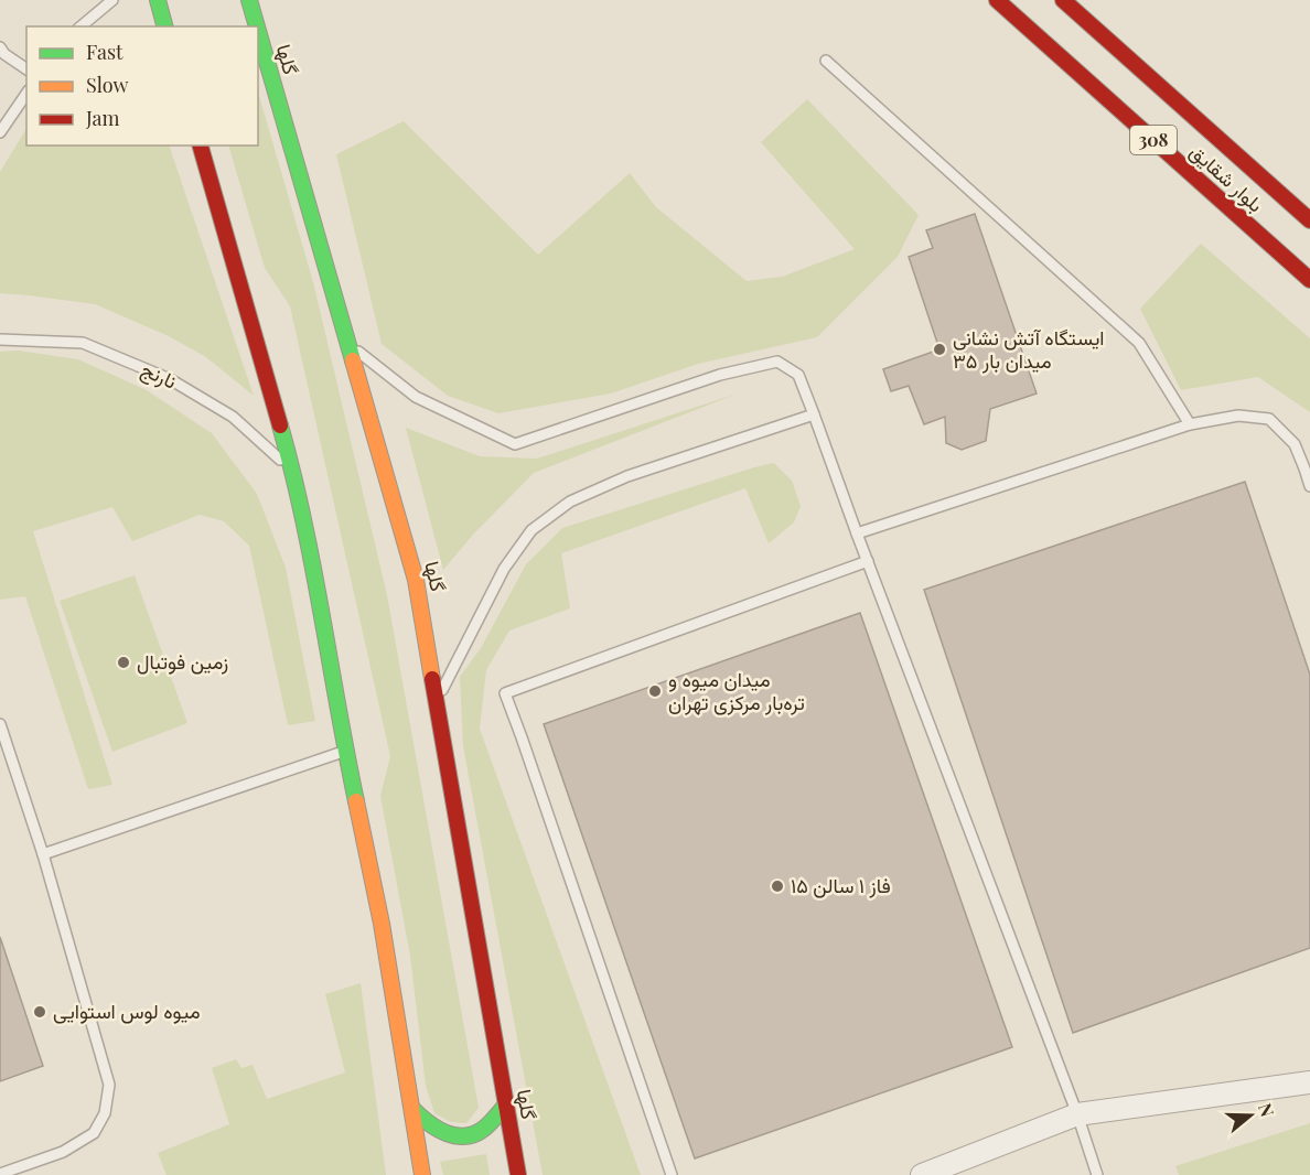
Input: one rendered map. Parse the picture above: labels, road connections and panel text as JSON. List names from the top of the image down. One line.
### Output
{"streets":{"street":["گلها","308","بلوار شقایق"],"lane":["نارنج"]},"places":["ایستگاه آتش نشانی ۳۵ میدان بار","زمین فوتبال","میدان میوه و تره‌بار مرکزی تهران","فاز ۱ سالن ۱۵","میوه لوس استوایی"],"legend":["Fast","Slow","Jam"],"north":"right"}
